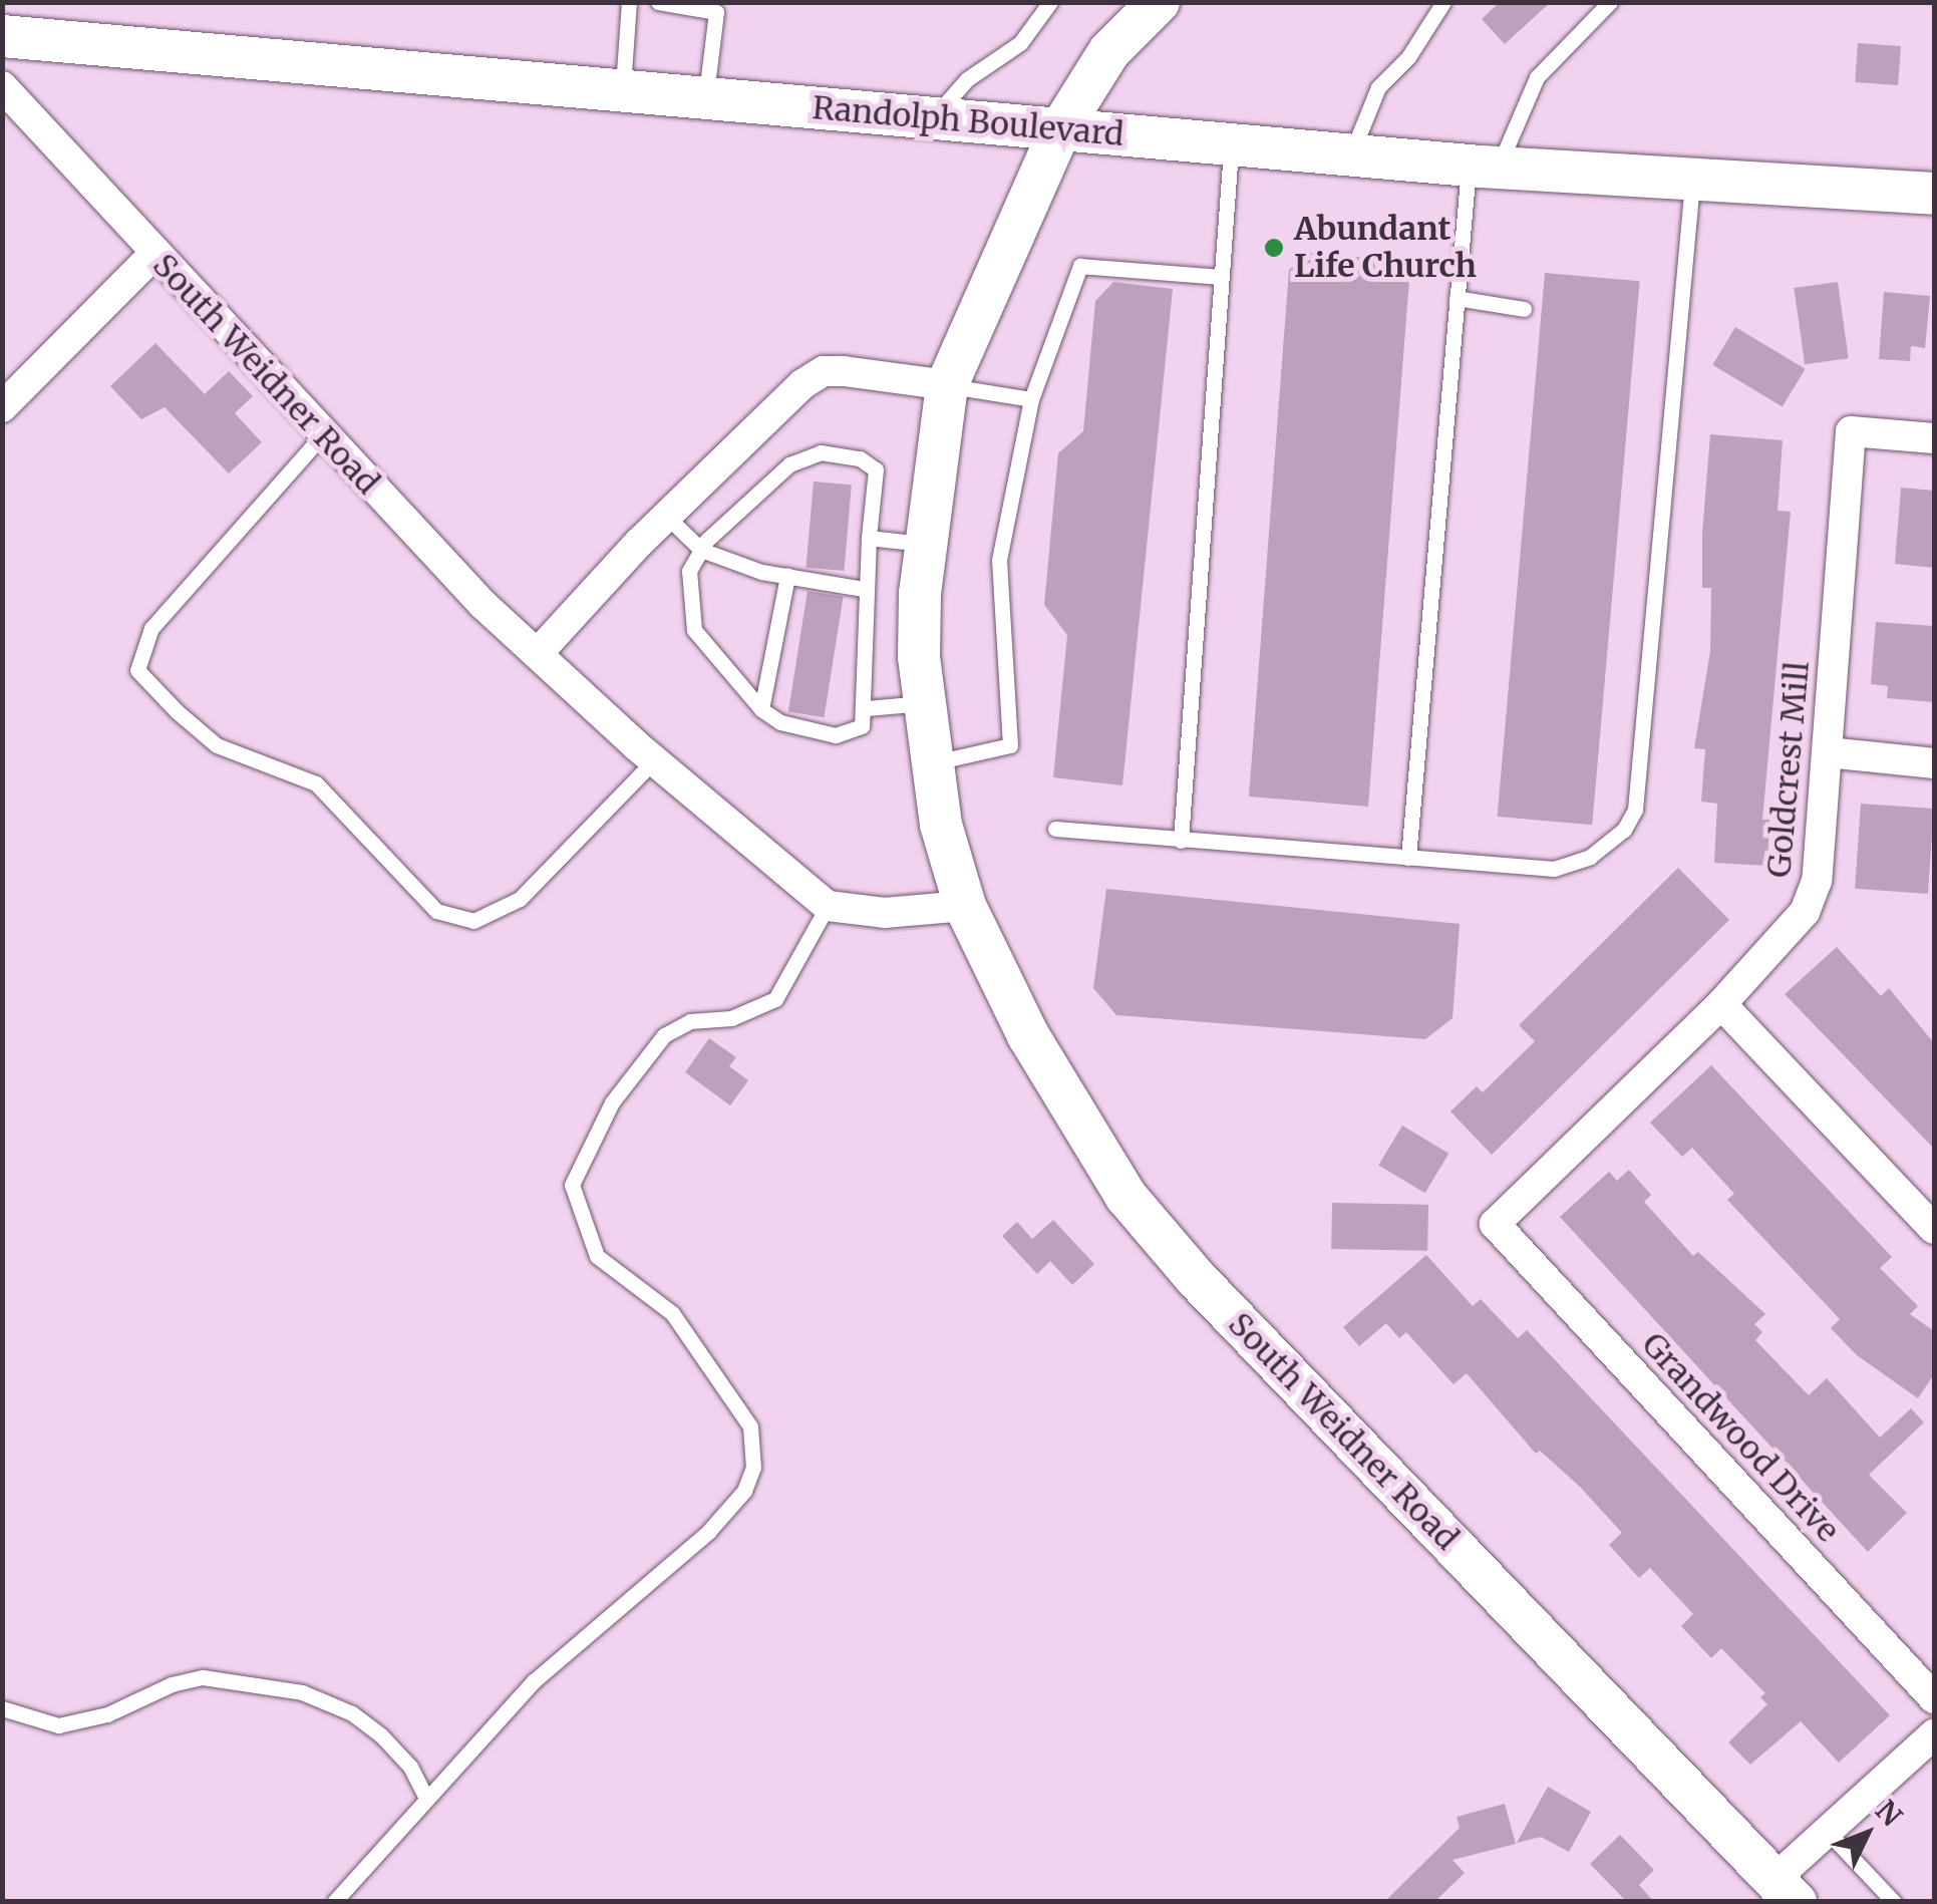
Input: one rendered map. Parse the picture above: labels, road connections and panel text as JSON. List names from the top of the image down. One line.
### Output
{"streets":{"main road":["Randolph Boulevard","South Weidner Road"],"street":["Goldcrest Mill","Grandwood Drive"]},"crossings":[["Randolph Boulevard","South Weidner Road"],["Goldcrest Mill","Grandwood Drive"]],"places":["Abundant Life Church"],"north":"top right"}
